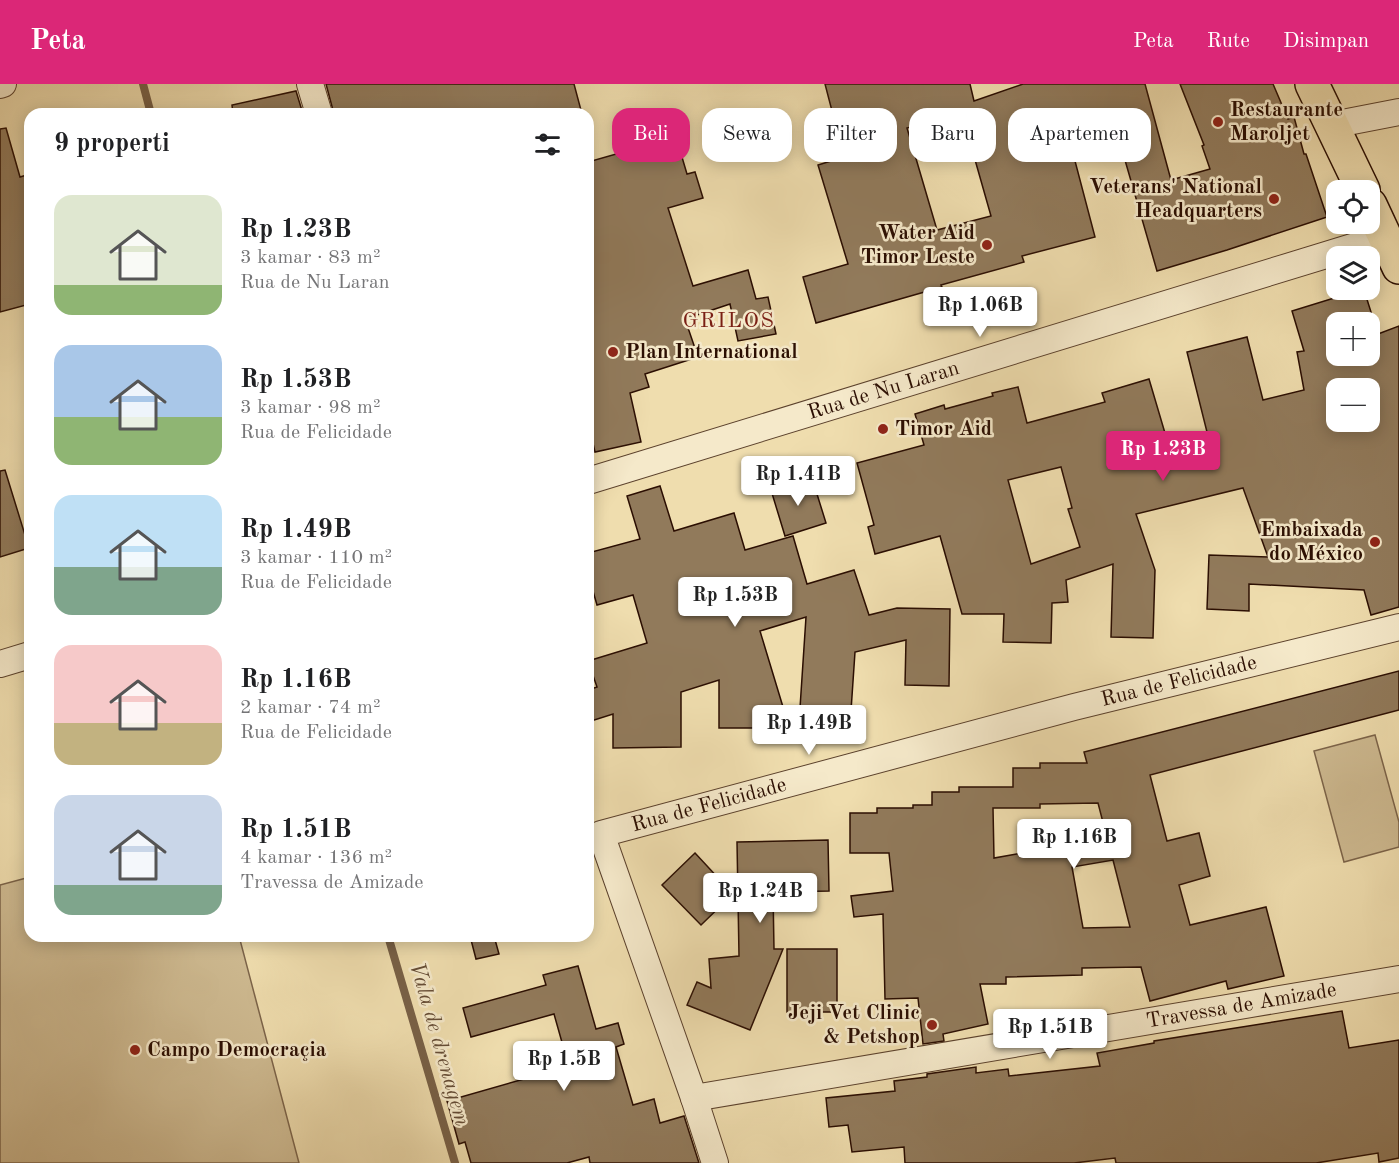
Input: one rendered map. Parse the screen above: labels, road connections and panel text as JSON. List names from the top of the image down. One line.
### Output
{"streets":{"street":["Rua de Nu Laran","Rua de Felicidade","Travessa de Amizade"]},"crossings":[["Rua de Felicidade","Travessa de Amizade"]],"districts":["GRILOS"],"water":["Vala de drenagem"],"places":["Restaurante Maroljet","Veterans' National Headquarters","Water Aid Timor Leste","Plan International","Timor Aid","Embaixada do México","Jeji Vet Clinic & Petshop","Campo Democraçia"],"page":{"header":"Peta","nav":["Peta","Rute","Disimpan"],"chip":["Beli","Sewa","Filter","Baru","Apartemen"],"heading":"9 properti","map_buttons":["+","−"],"list":[{"name":"Rp 1.23B","note":"3 kamar · 83 m² · Rua de Nu Laran"},{"name":"Rp 1.53B","note":"3 kamar · 98 m² · Rua de Felicidade"},{"name":"Rp 1.49B","note":"3 kamar · 110 m² · Rua de Felicidade"},{"name":"Rp 1.16B","note":"2 kamar · 74 m² · Rua de Felicidade"},{"name":"Rp 1.51B","note":"4 kamar · 136 m² · Travessa de Amizade"}],"price":["Rp 1.06B","Rp 1.23B","Rp 1.41B","Rp 1.53B","Rp 1.49B","Rp 1.16B","Rp 1.24B","Rp 1.51B","Rp 1.5B"]}}
